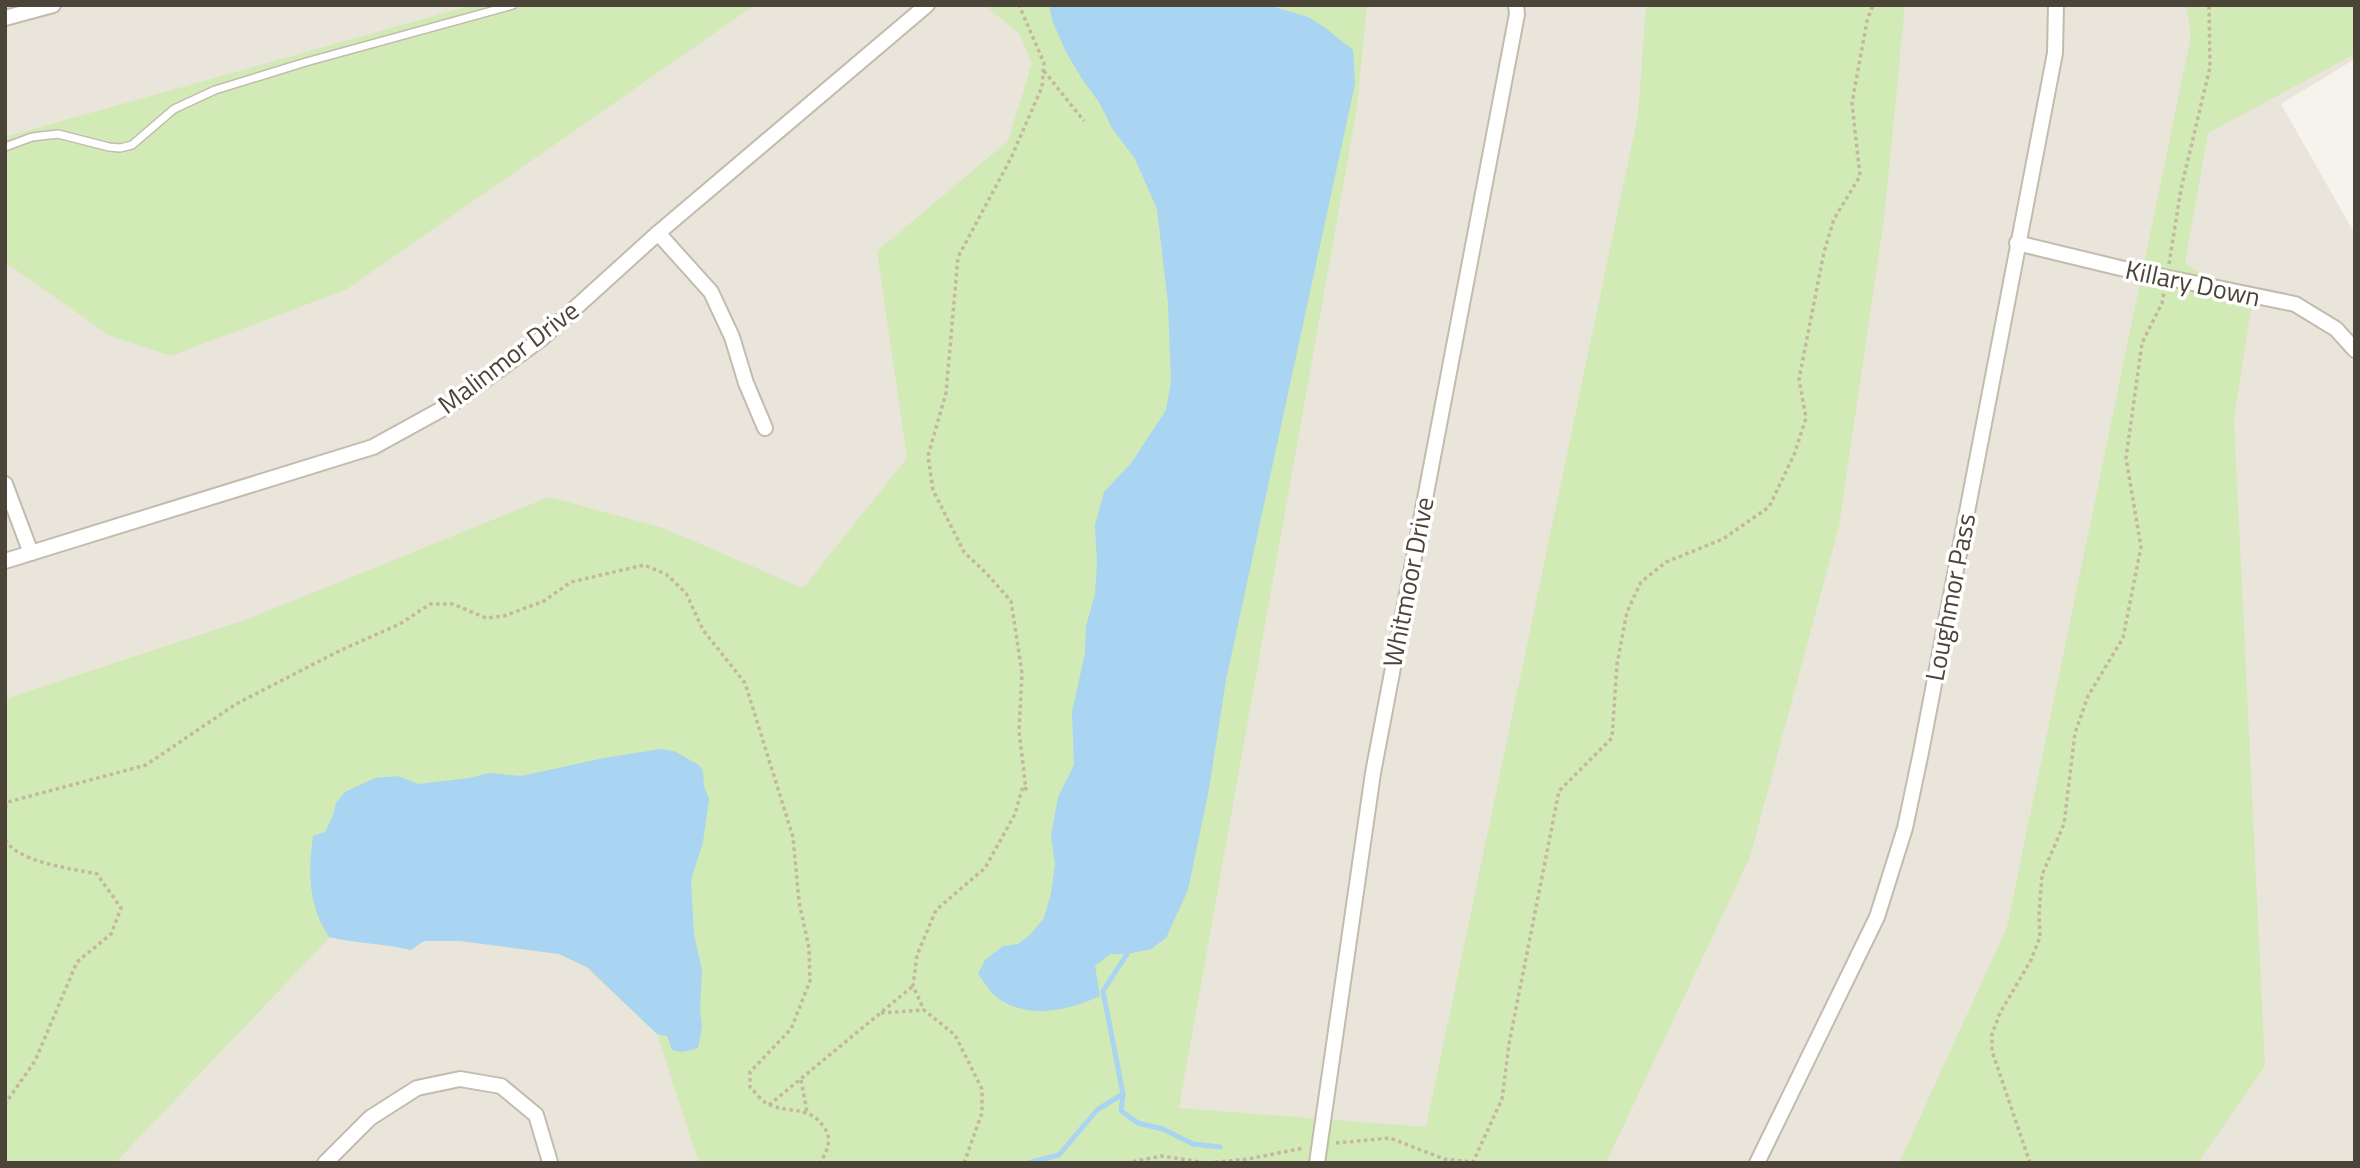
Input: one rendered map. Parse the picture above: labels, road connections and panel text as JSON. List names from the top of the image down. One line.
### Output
{"streets":{"street":["Killary Down","Malinmor Drive","Whitmoor Drive","Loughmor Pass"]},"crossings":[["Killary Down","Loughmor Pass"]]}
